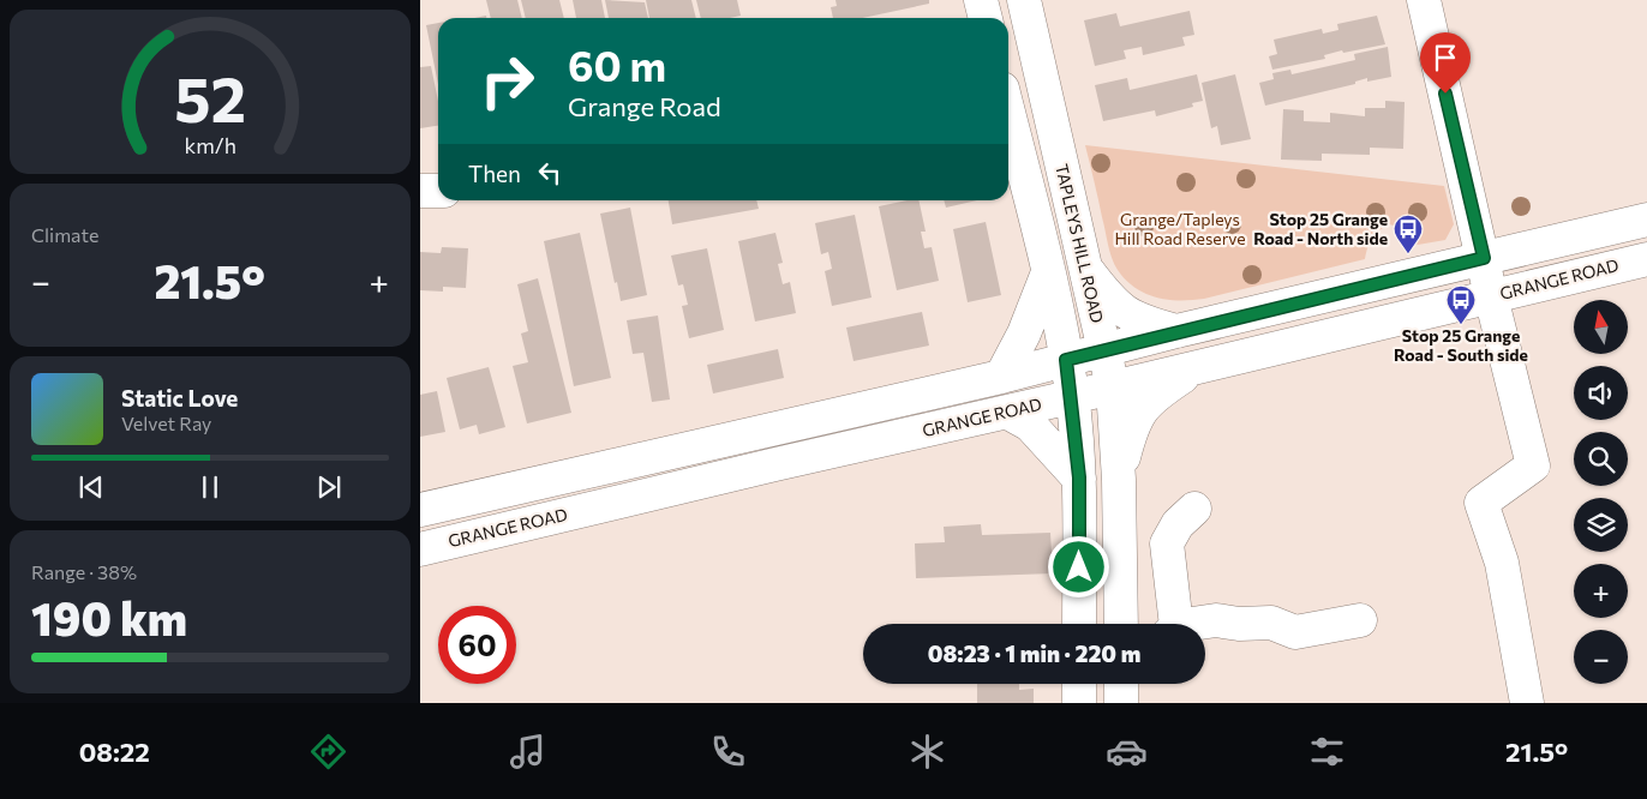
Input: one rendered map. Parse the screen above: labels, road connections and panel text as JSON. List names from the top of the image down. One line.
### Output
{"streets":{"main road":["TAPLEYS HILL ROAD","GRANGE ROAD"]},"crossings":[["TAPLEYS HILL ROAD","GRANGE ROAD"]],"parks":["Grange/Tapleys Hill Road Reserve"],"places":{"bus stop":["Stop 25 Grange Road - North side","Stop 25 Grange Road - South side"]},"north":"top","page":{"turn":["60 m","Grange Road"],"then":"Then","tile":["Climate",["Range · 38%","190 km"]],"heat":["−","21.5°","+"],"map_buttons":["+","−"],"song":["Static Love","Velvet Ray"],"limit":"60","trip":"08:23 · 1 min · 220 m","tabs":["08:22","21.5°"],"gauge":["52","km/h"]}}
